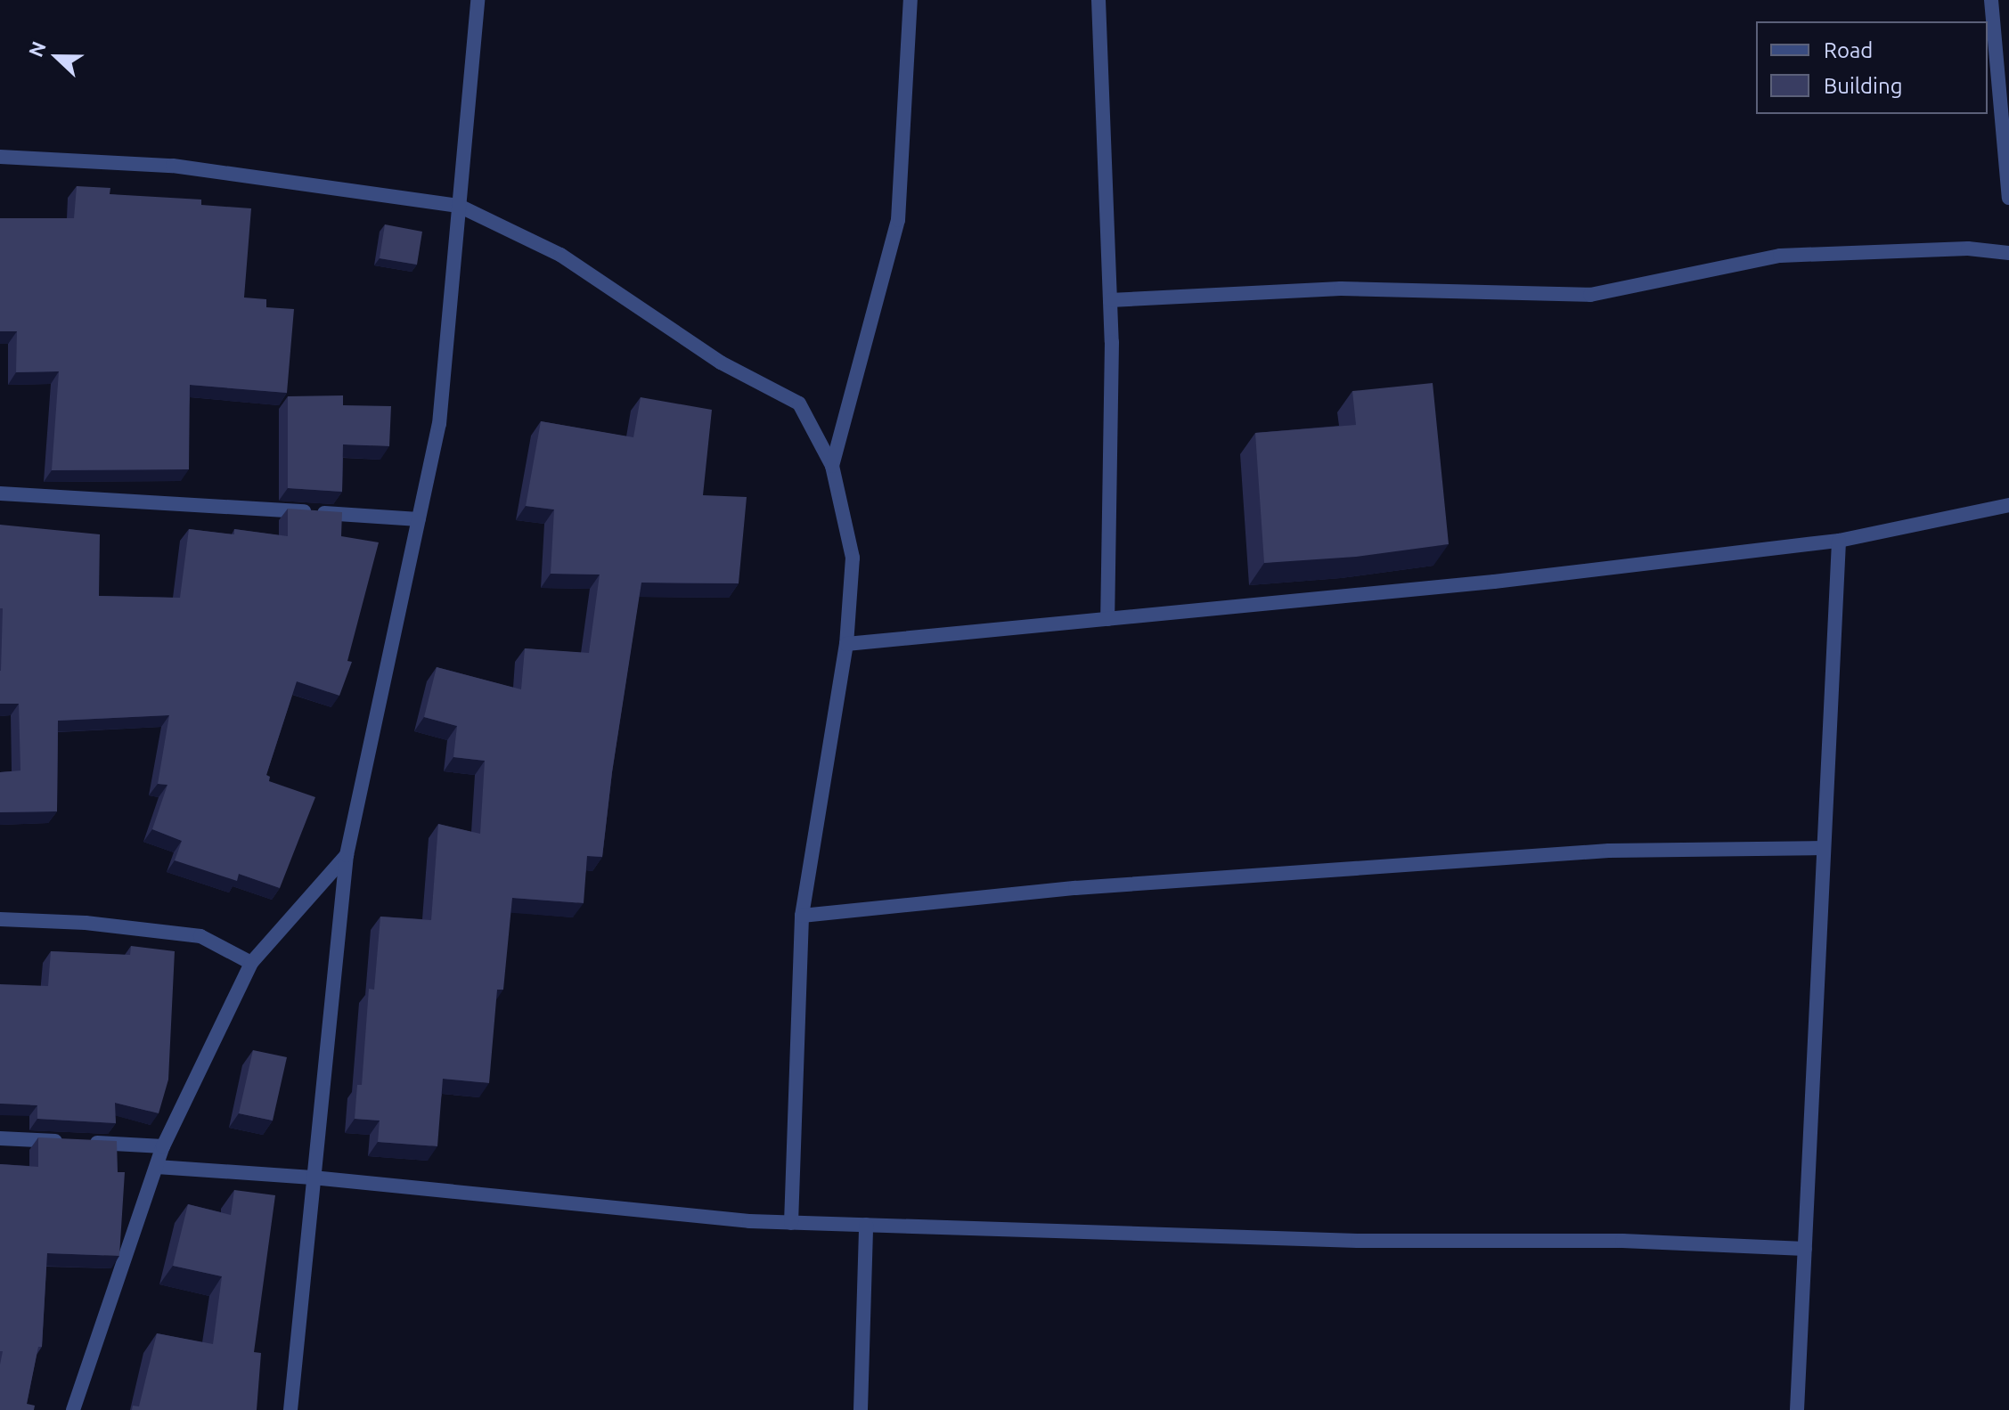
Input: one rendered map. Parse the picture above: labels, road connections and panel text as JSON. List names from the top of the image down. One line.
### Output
{"legend":["Road","Building"],"north":"left"}
